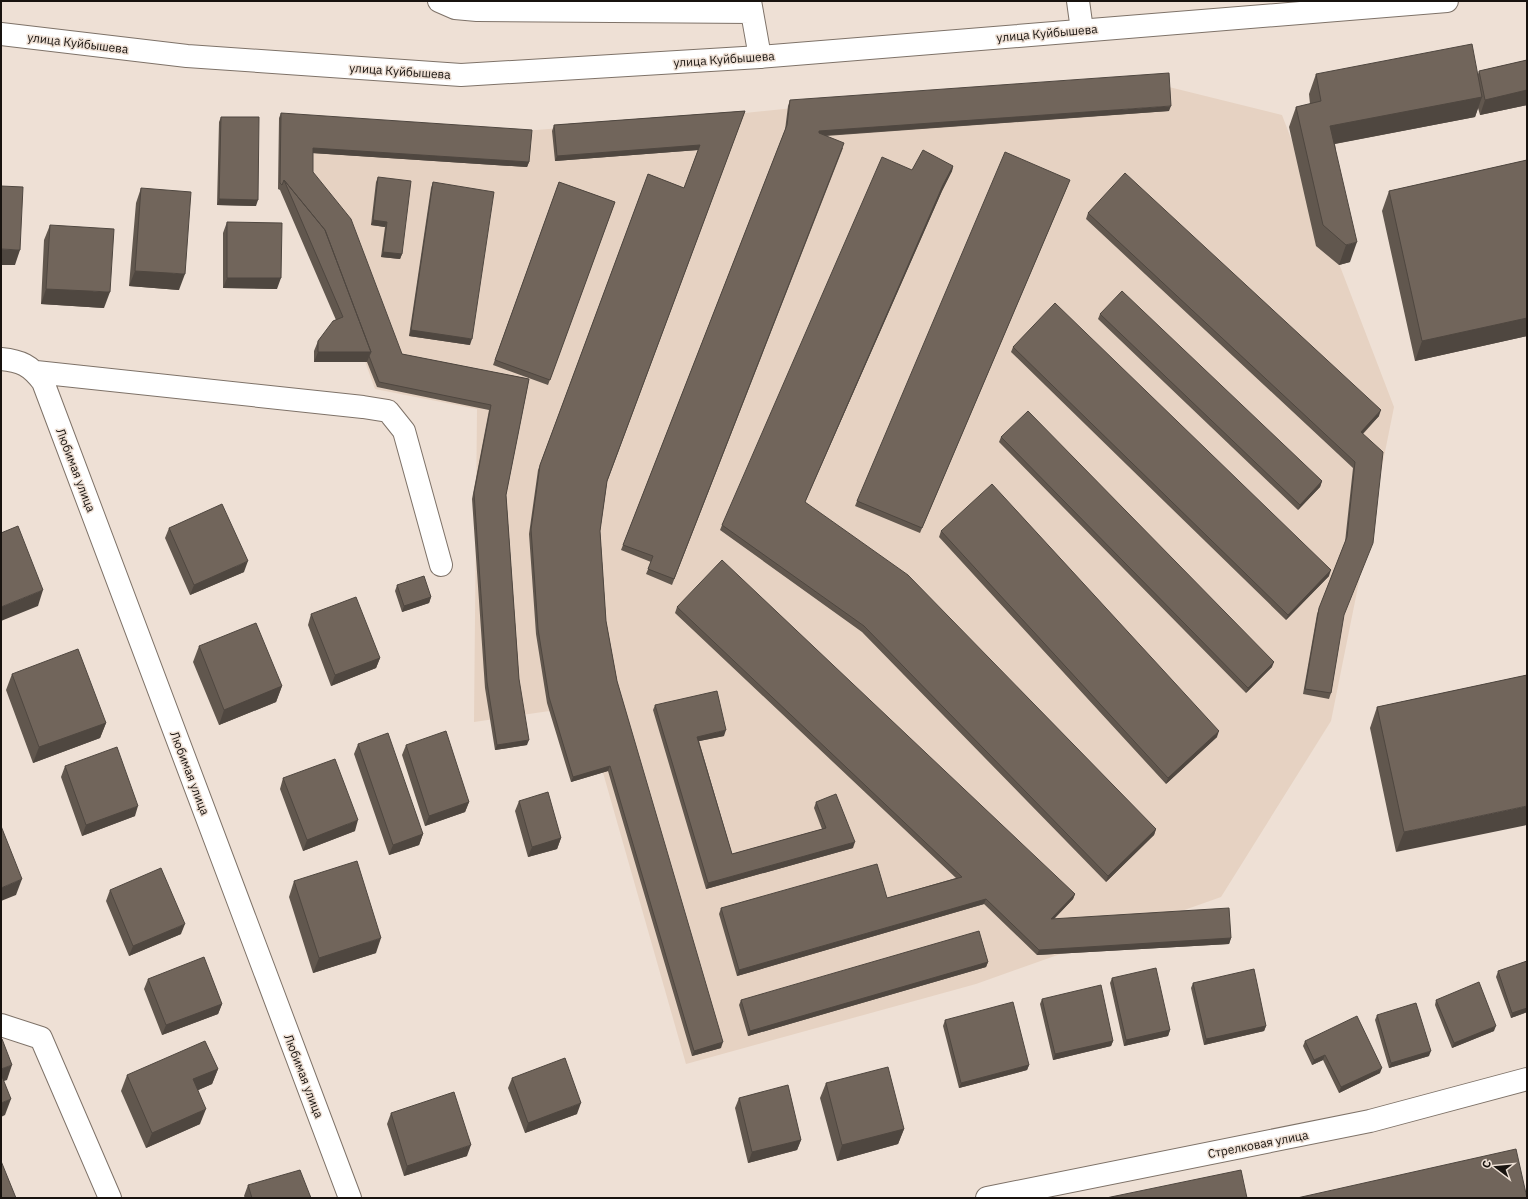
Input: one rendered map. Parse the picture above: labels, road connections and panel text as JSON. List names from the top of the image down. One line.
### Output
{"streets":{"street":["улица Куйбышева","Любимая улица","Стрелковая улица"]},"north":"left"}
